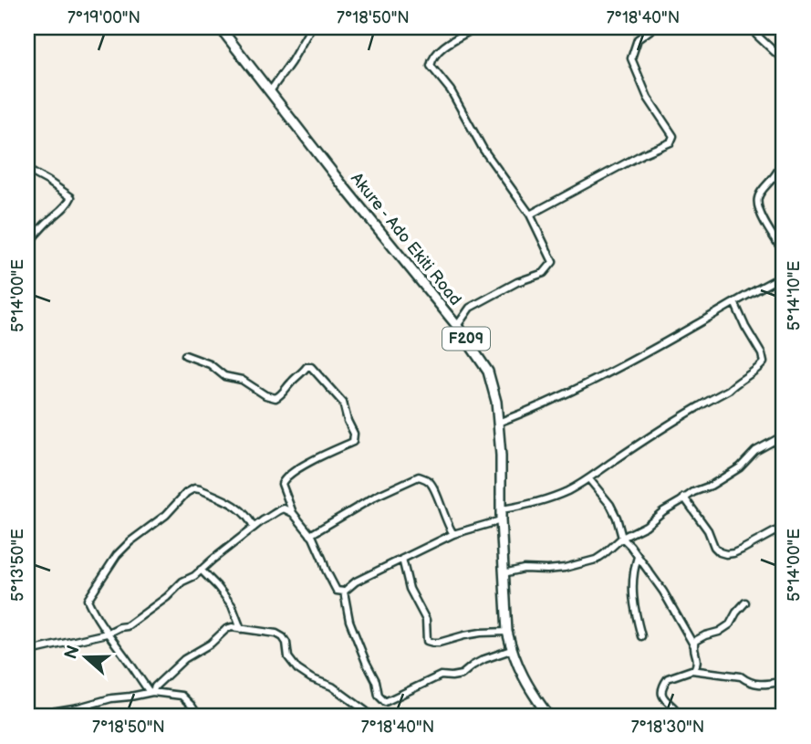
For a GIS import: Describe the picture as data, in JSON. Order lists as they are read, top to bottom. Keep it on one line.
{"streets":{"main road":["Akure - Ado Ekiti Road","F209"]},"north":"left","coordinates":["7°19'00\"N","7°18'50\"N","7°18'40\"N","5°14'00\"E","5°14'10\"E","5°13'50\"E","7°18'30\"N"]}
